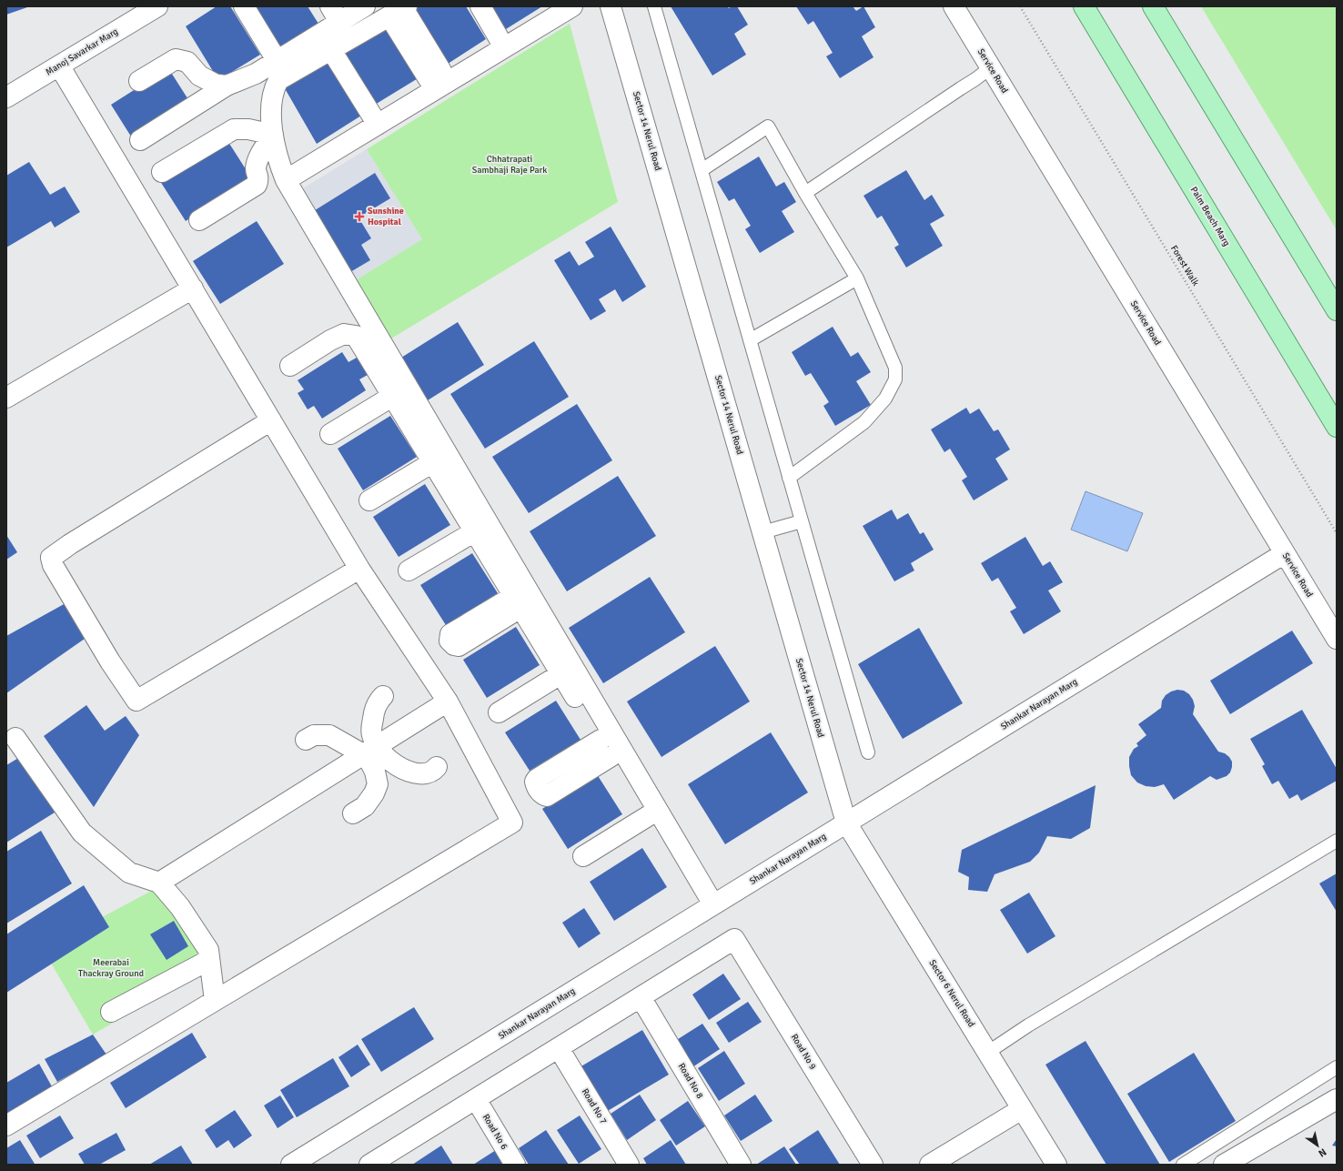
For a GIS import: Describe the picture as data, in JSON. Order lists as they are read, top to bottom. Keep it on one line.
{"streets":{"main road":["Palm Beach Marg"],"street":["Manoj Savarkar Marg","Service Road","Sector 14 Nerul Road","Shankar Narayan Marg","Sector 6 Nerul Road","Road No 9","Road No 8","Road No 7","Road No 6"],"path":["Forest Walk"]},"crossings":[["Service Road","Shankar Narayan Marg"],["Sector 14 Nerul Road","Shankar Narayan Marg"],["Sector 14 Nerul Road","Sector 6 Nerul Road"],["Shankar Narayan Marg","Sector 6 Nerul Road"],["Road No 9","Road No 8"]],"parks":["Chhatrapati Sambhaji Raje Park","Meerabai Thackray Ground"],"places":{"health":["Sunshine Hospital"]},"north":"bottom right"}
